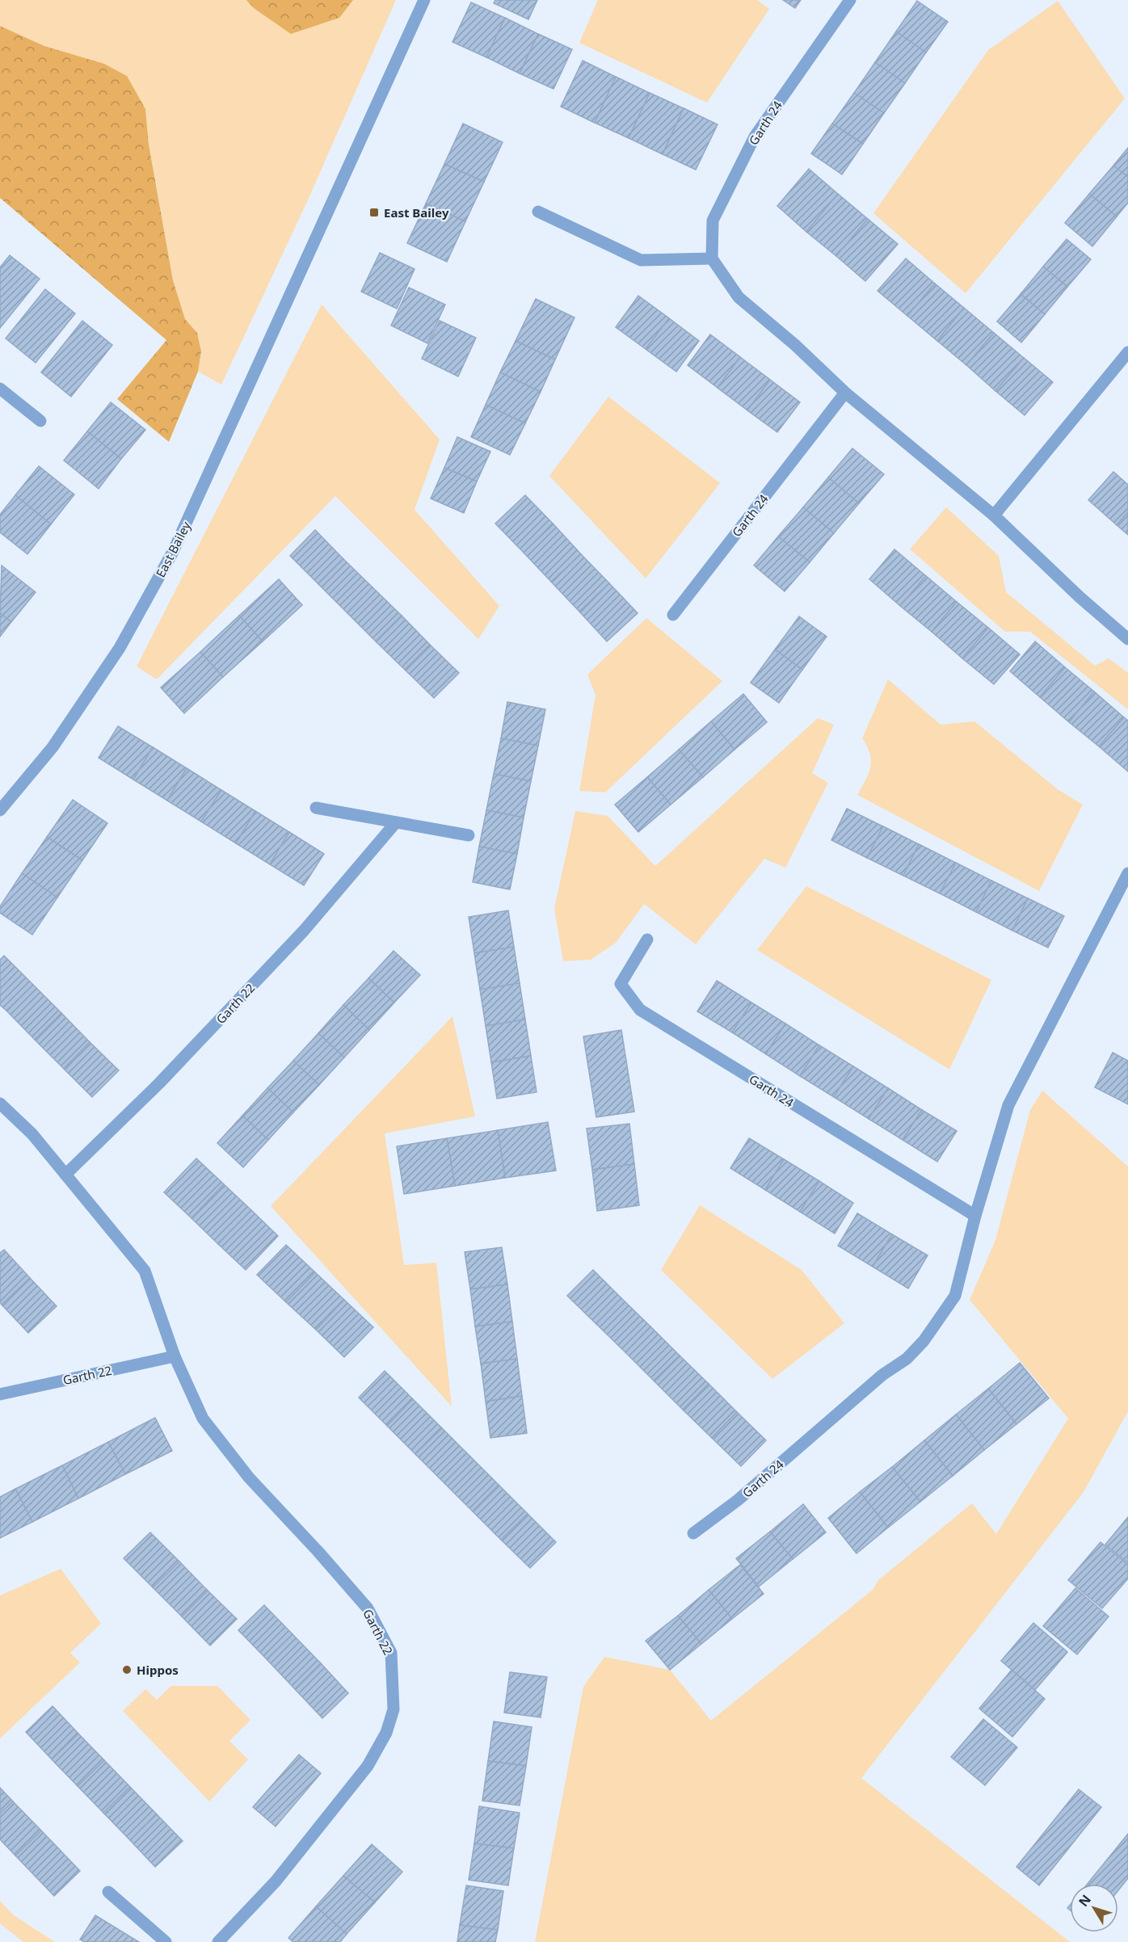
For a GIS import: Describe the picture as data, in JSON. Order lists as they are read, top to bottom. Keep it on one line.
{"streets":{"street":["Garth 24","East Bailey","Garth 22"]},"places":{"transit":["East Bailey"],"other":["Hippos"]},"north":"top left"}
